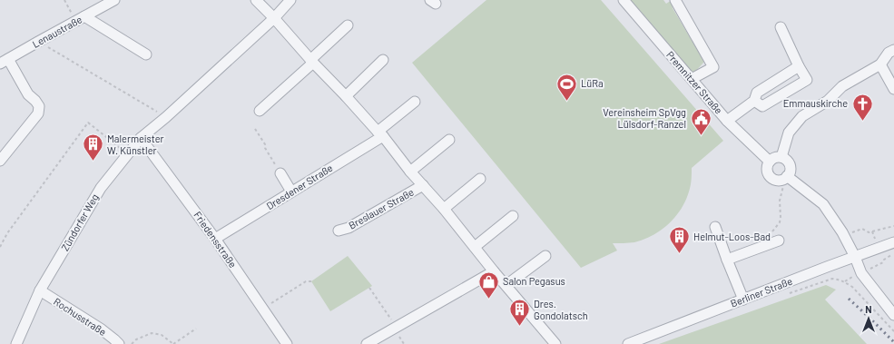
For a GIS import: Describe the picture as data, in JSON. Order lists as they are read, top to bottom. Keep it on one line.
{"streets":{"street":["Lenaustraße","Premnitzer Straße","Dresdener Straße","Breslauer Straße","Zündorfer Weg","Friedensstraße","Berliner Straße","Rochusstraße"]},"crossings":[["Dresdener Straße","Breslauer Straße"],["Dresdener Straße","Friedensstraße"],["Breslauer Straße","Zündorfer Weg"],["Zündorfer Weg","Friedensstraße"],["Zündorfer Weg","Rochusstraße"]],"places":{"sports":["LüRa"],"church":["Emmauskirche"],"public building":["Vereinsheim SpVgg Lülsdorf-Ranzel"],"building":["Malermeister W. Künstler","Helmut-Loos-Bad","Dres. Gondolatsch"],"shop":["Salon Pegasus"]},"north":"top"}
